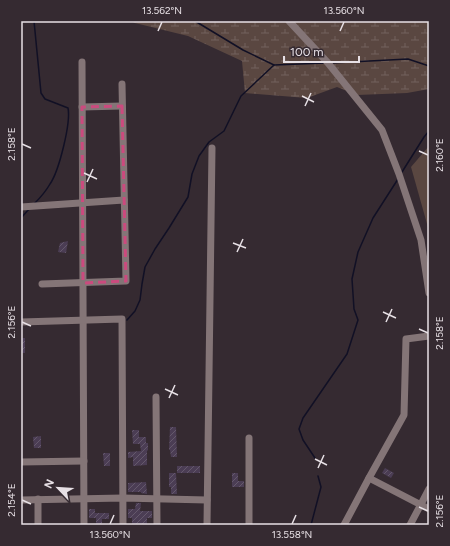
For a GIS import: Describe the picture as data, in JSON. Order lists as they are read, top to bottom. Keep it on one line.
{"scale_bar":"100 m","north":"top left","coordinates":["13.562°N","13.560°N","2.158°E","2.160°E","2.156°E","2.154°E","13.558°N"]}
